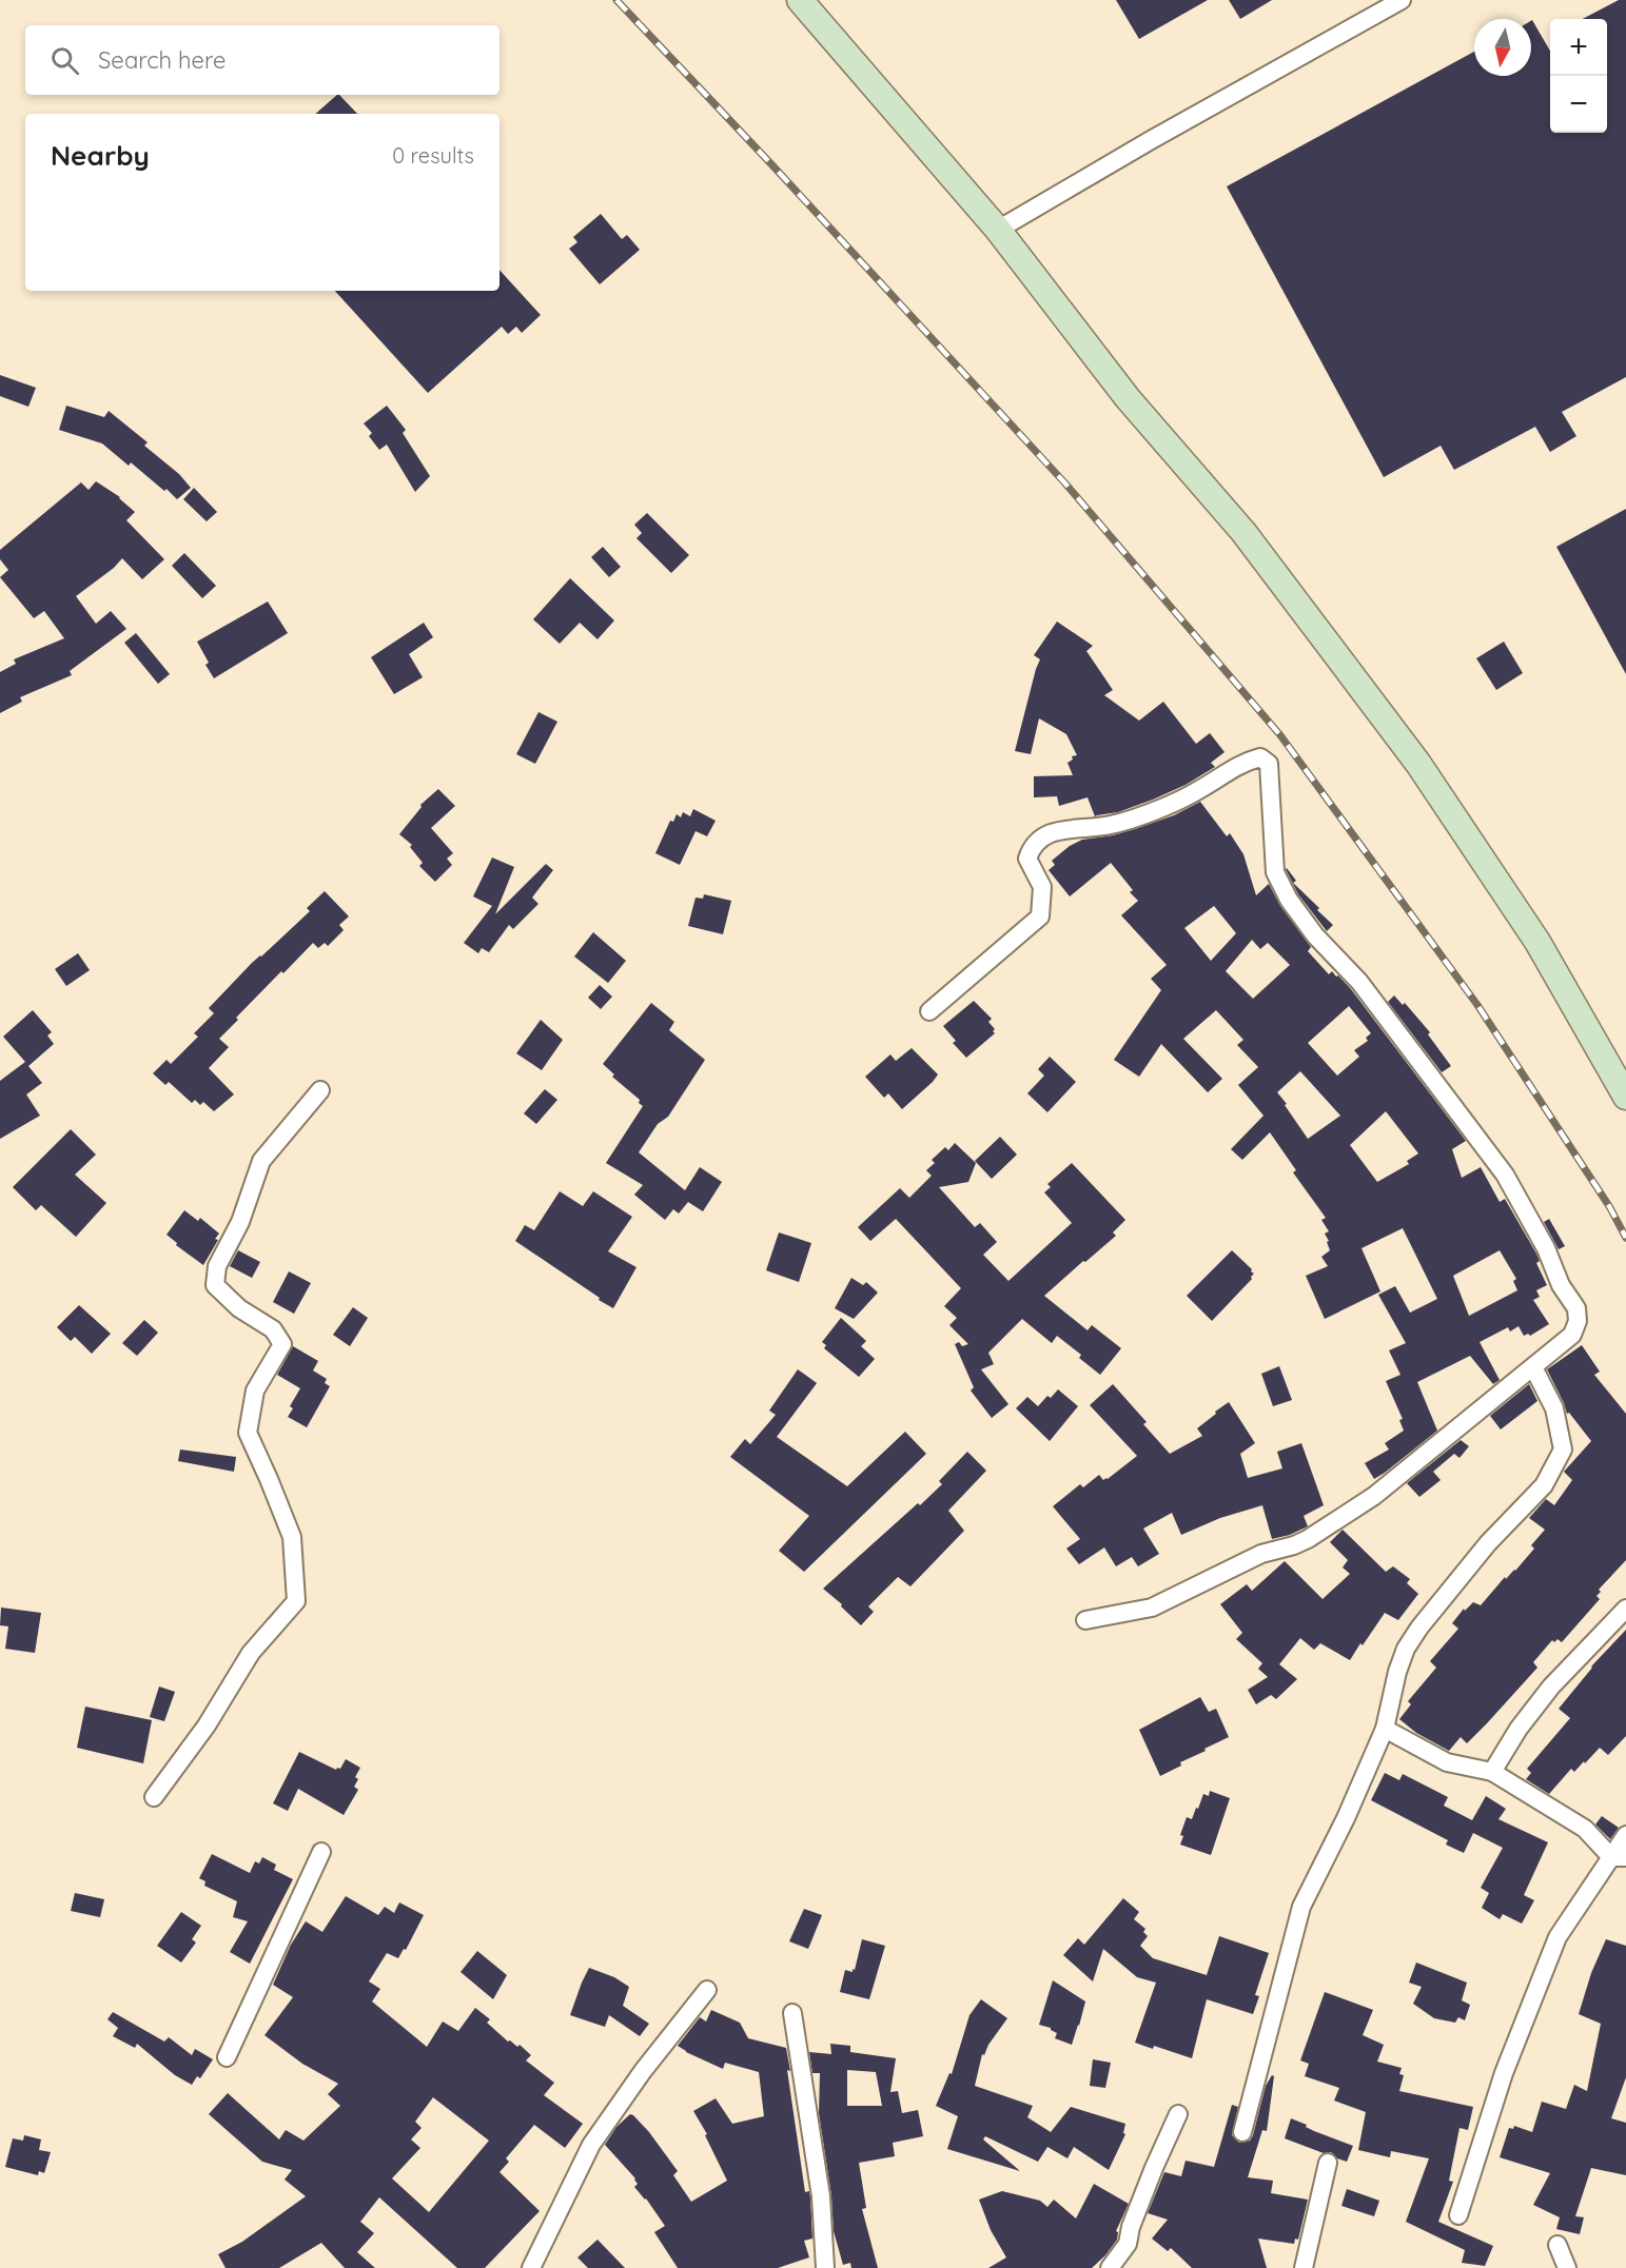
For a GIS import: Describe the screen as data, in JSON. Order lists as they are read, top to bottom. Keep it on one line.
{"north":"bottom","page":{"map_buttons":["+","−"],"search":"Search here","heading":["Nearby","0 results"]}}
